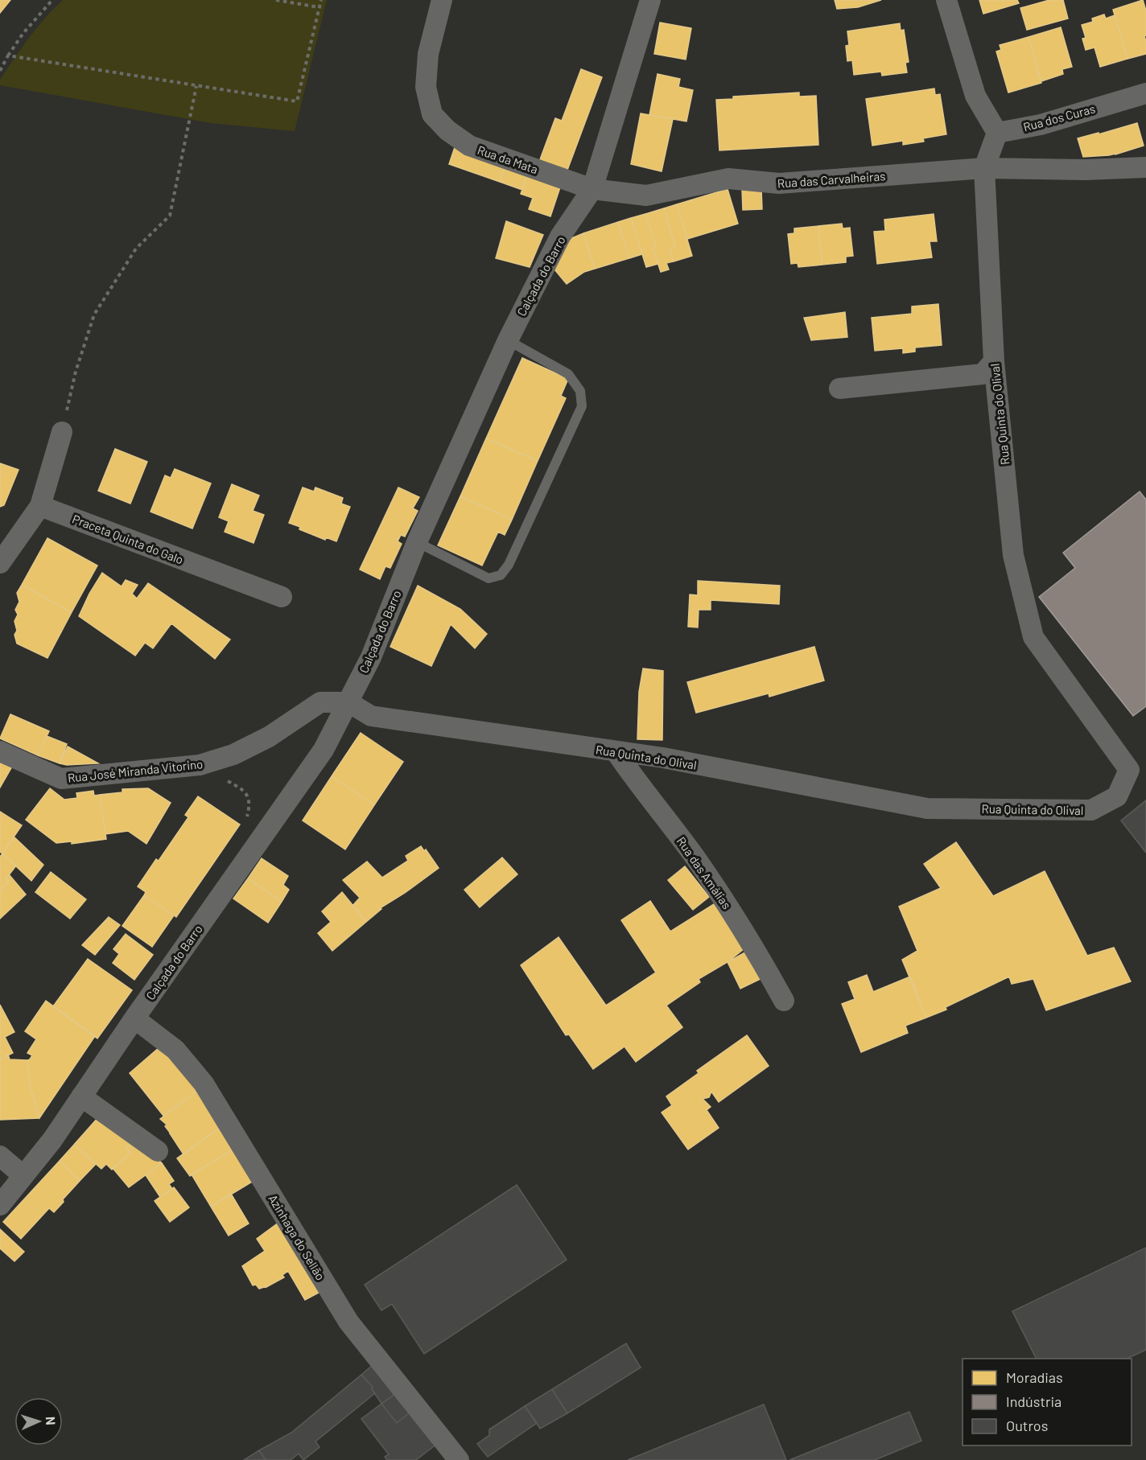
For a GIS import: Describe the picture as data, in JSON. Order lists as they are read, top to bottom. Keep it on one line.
{"streets":{"street":["Rua dos Curas","Rua da Mata","Rua das Carvalheiras","Calçada do Barro","Rua Quinta do Olival","Praceta Quinta do Galo","Rua José Miranda Vitorino","Rua das Amálias","Azinhaga do Sellão"]},"crossings":[["Rua da Mata","Rua das Carvalheiras"],["Rua da Mata","Calçada do Barro"],["Rua das Carvalheiras","Calçada do Barro"],["Rua das Carvalheiras","Rua Quinta do Olival"],["Calçada do Barro","Rua Quinta do Olival"],["Calçada do Barro","Rua José Miranda Vitorino"],["Calçada do Barro","Azinhaga do Sellão"],["Rua Quinta do Olival","Rua José Miranda Vitorino"],["Rua Quinta do Olival","Rua das Amálias"]],"legend":["Moradias","Indústria","Outros"],"north":"right"}
